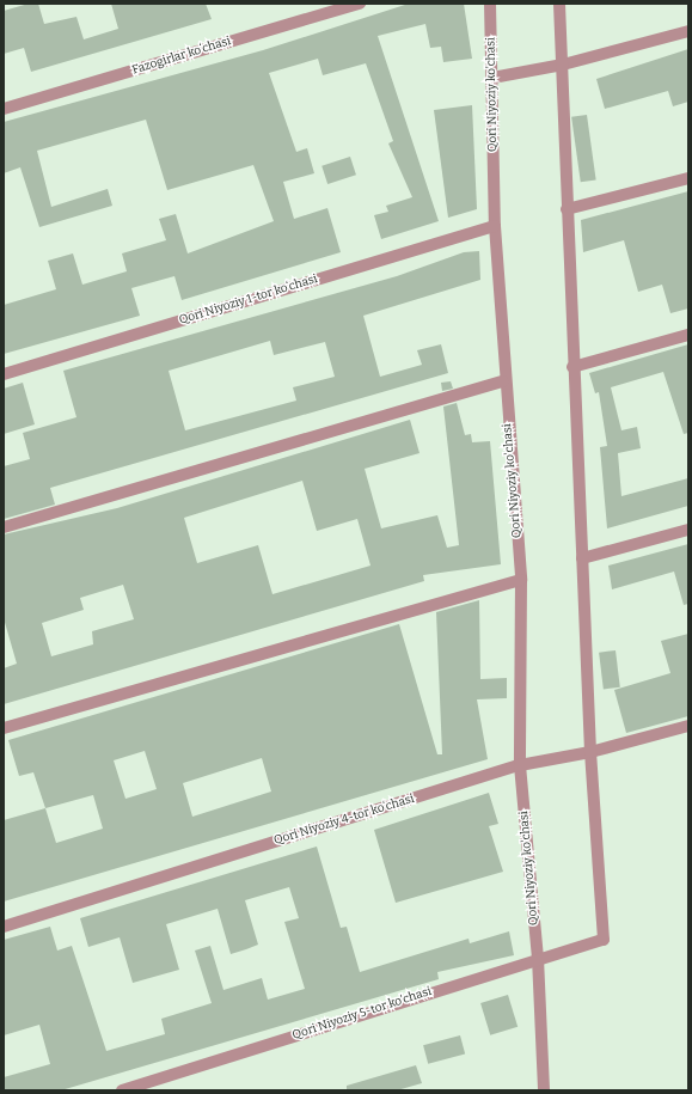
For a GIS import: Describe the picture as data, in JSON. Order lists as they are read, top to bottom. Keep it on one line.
{"streets":{"street":["Fazogirlar koʻchasi","Qori Niyoziy ko'chasi","Qori Niyoziy 1-tor koʻchasi","Qori Niyoziy 4-tor koʻchasi","Qori Niyoziy 5-tor ko'chasi"]},"crossings":[["Qori Niyoziy ko'chasi","Qori Niyoziy 1-tor koʻchasi"],["Qori Niyoziy ko'chasi","Qori Niyoziy 4-tor koʻchasi"],["Qori Niyoziy ko'chasi","Qori Niyoziy 5-tor ko'chasi"],["Qori Niyoziy 4-tor koʻchasi","Qori Niyoziy 5-tor ko'chasi"]]}
